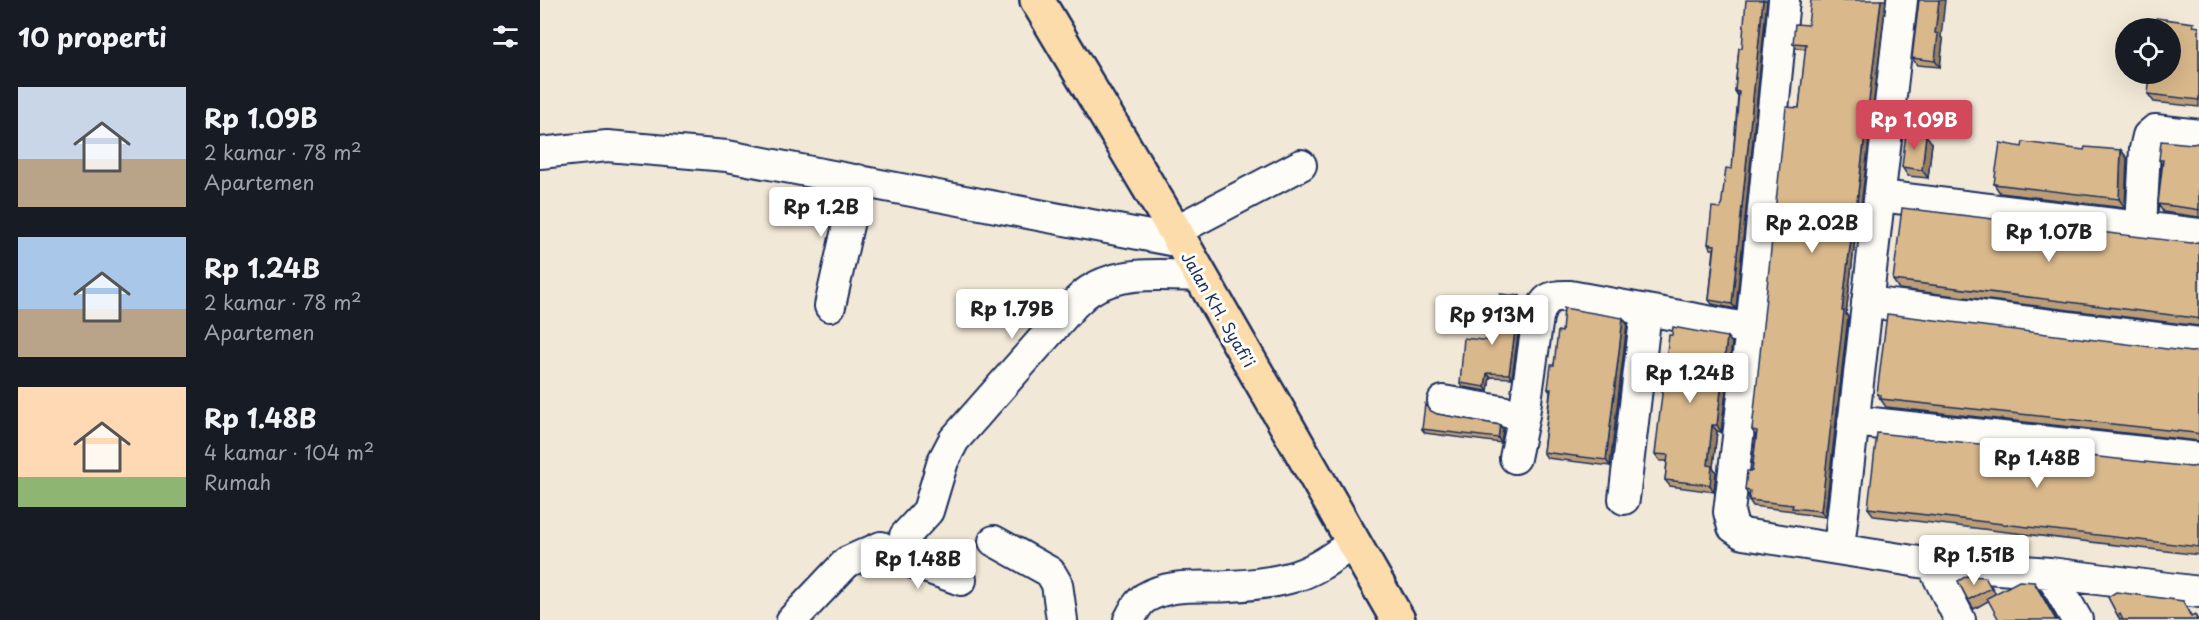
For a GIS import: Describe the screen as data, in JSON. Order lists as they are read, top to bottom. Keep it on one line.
{"streets":{"main road":["Jalan KH. Syafi'i"]},"page":{"heading":"10 properti","list":[{"name":"Rp 1.09B","note":"2 kamar · 78 m² · Apartemen"},{"name":"Rp 1.24B","note":"2 kamar · 78 m² · Apartemen"},{"name":"Rp 1.48B","note":"4 kamar · 104 m² · Rumah"}],"price":["Rp 1.09B","Rp 1.2B","Rp 2.02B","Rp 1.07B","Rp 1.79B","Rp 913M","Rp 1.24B","Rp 1.48B","Rp 1.51B","Rp 1.48B"]}}
